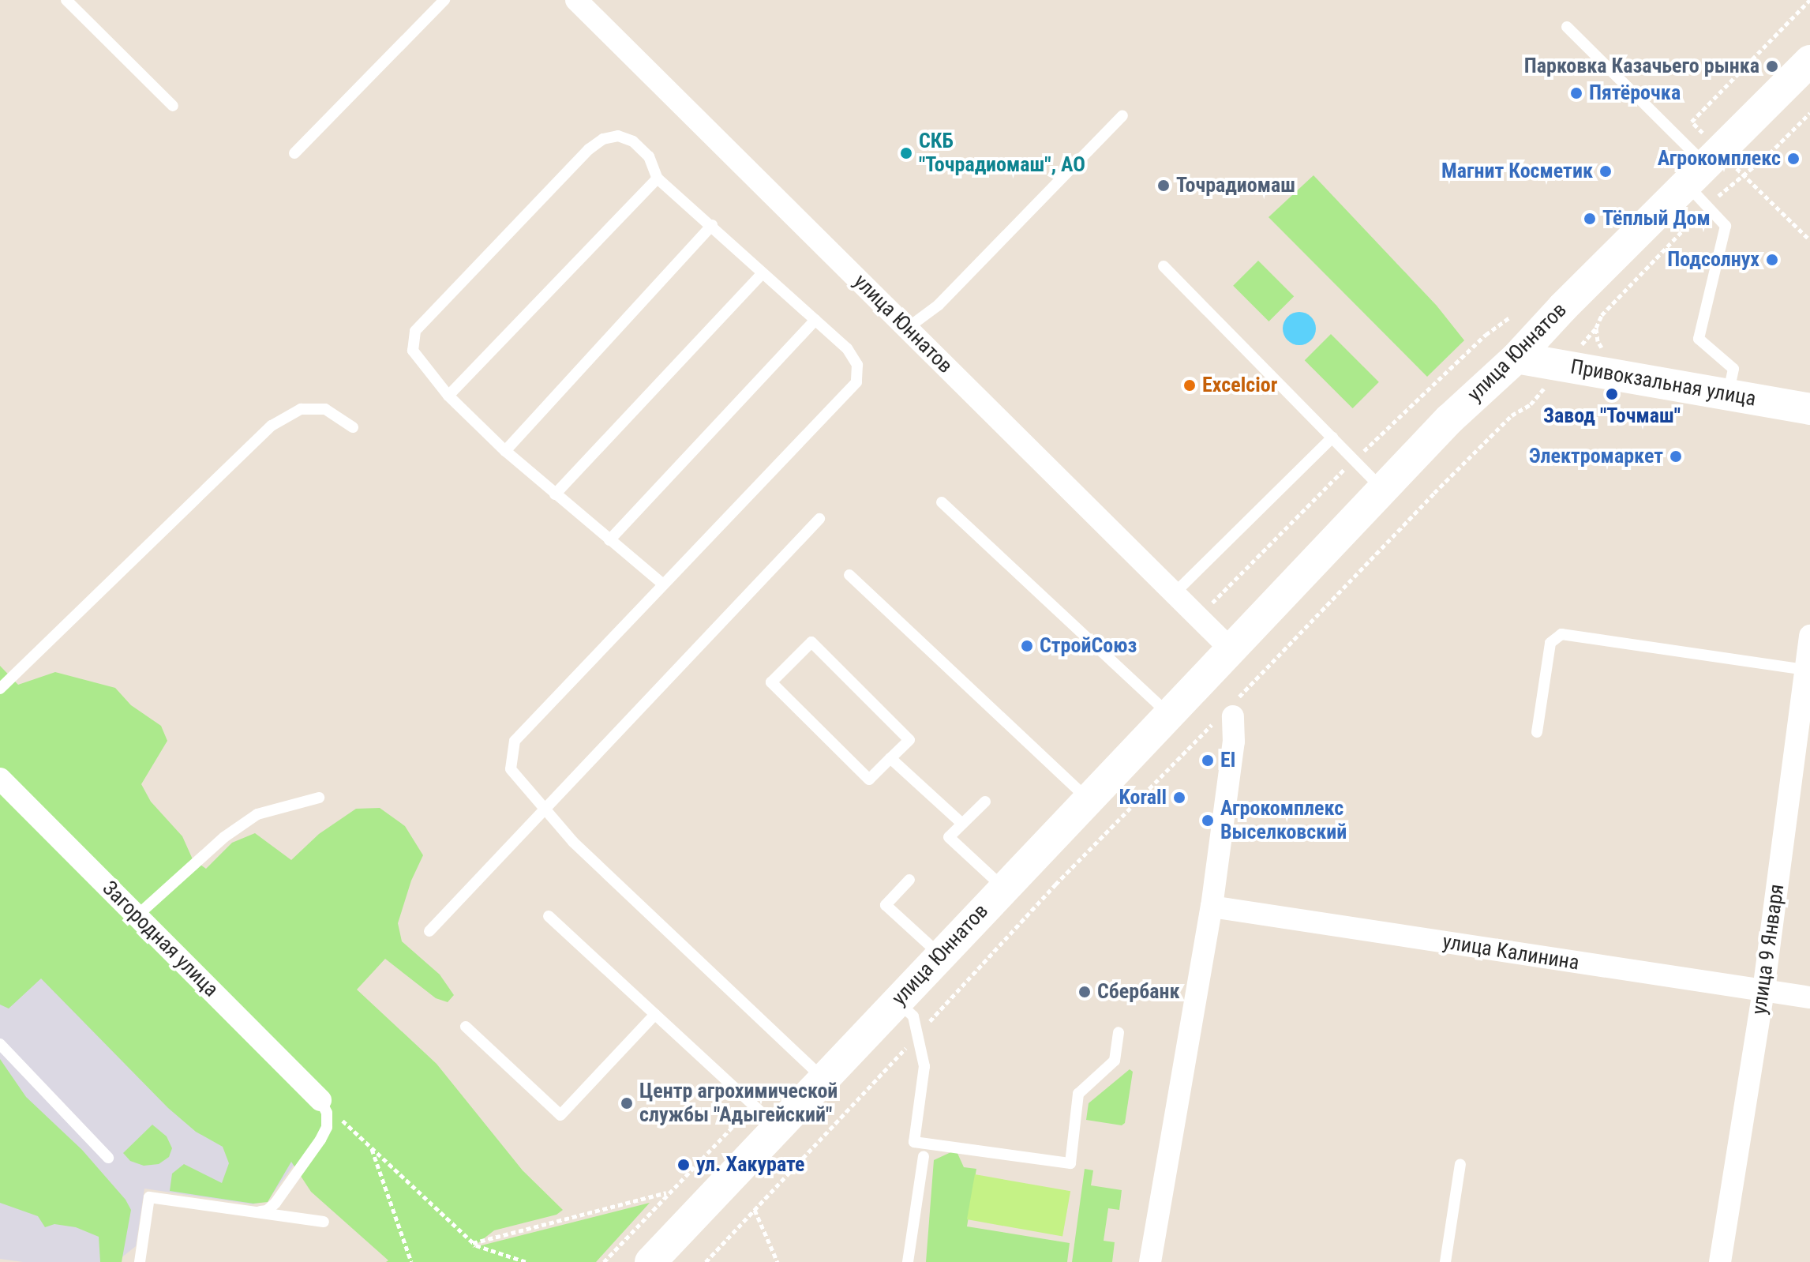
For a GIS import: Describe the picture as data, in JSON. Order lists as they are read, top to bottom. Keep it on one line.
{"streets":{"main road":["улица Юннатов","Привокзальная улица"],"street":["Загородная улица","улица 9 Января","улица Калинина"]},"crossings":[["улица Юннатов","Привокзальная улица"],["улица 9 Января","улица Калинина"]],"places":["Парковка Казачьего рынка","Пятёрочка","СКБ \"Точрадиомаш\", АО","Агрокомплекс","Магнит Косметик","Точрадиомаш","Тёплый Дом","Подсолнух","Excelcior","Завод \"Точмаш\"","Электромаркет","СтройСоюз","El","Korall","Агрокомплекс Выселковский","Сбербанк","Центр агрохимической службы \"Адыгейский\"","ул. Хакурате"]}
